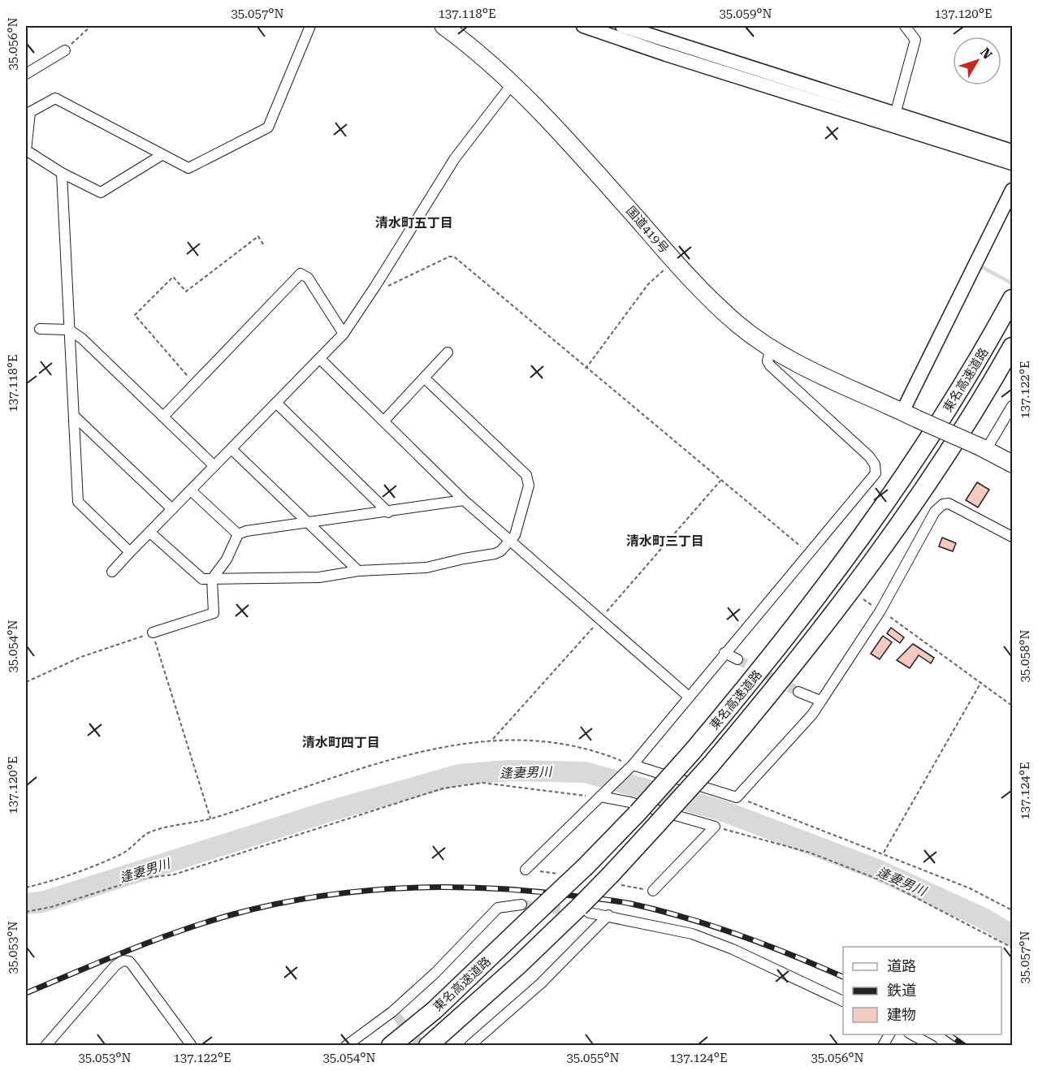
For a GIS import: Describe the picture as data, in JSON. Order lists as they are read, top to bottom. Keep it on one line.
{"streets":{"highway":["国道419号","東名高速道路"]},"districts":["清水町五丁目","清水町三丁目","清水町四丁目"],"water":["逢妻男川"],"legend":["道路","鉄道","建物"],"north":"top right","coordinates":["35.057°N","137.118°E","35.059°N","137.120°E","35.056°N","137.122°E","35.054°N","35.058°N","137.124°E","35.053°N","35.055°N"]}
